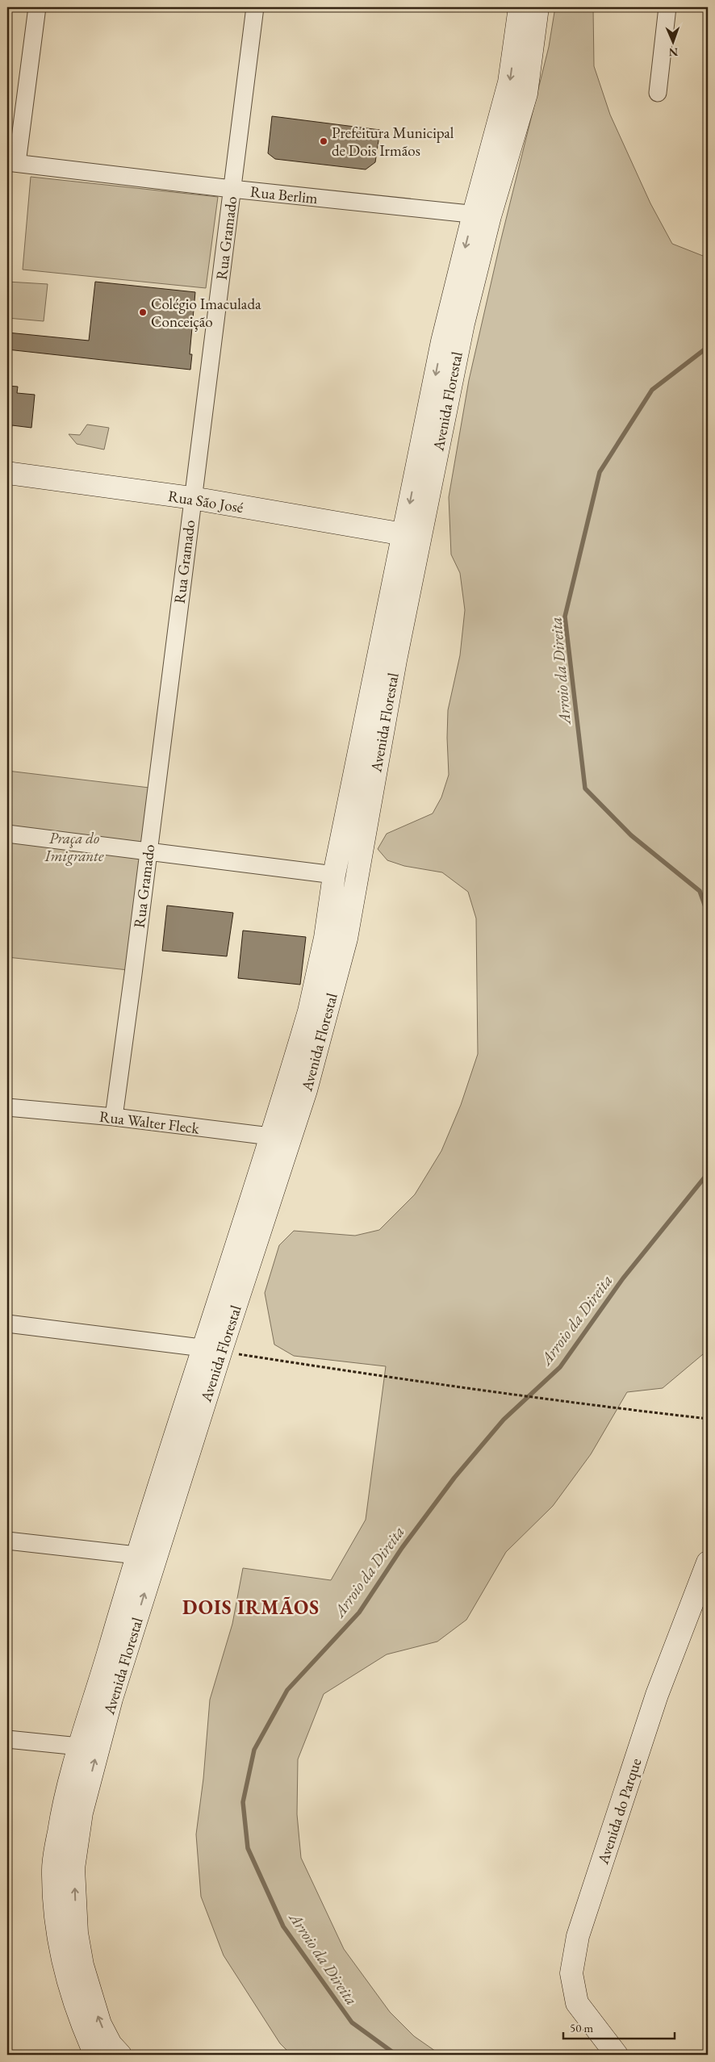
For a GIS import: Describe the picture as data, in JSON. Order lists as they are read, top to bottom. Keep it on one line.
{"streets":{"main road":["Avenida Florestal","Rua São José","Avenida do Parque"],"street":["Rua Berlim","Rua Gramado","Rua Walter Fleck"]},"crossings":[["Rua Berlim","Rua Gramado"],["Rua Berlim","Avenida Florestal"],["Rua Gramado","Rua São José"],["Rua Gramado","Rua Walter Fleck"],["Avenida Florestal","Rua São José"],["Avenida Florestal","Rua Walter Fleck"]],"districts":["DOIS IRMÃOS"],"water":["Arroio da Direita"],"parks":["Praça do Imigrante"],"places":["Prefeitura Municipal de Dois Irmãos","Colégio Imaculada Conceição"],"scale_bar":"50 m","north":"bottom"}
